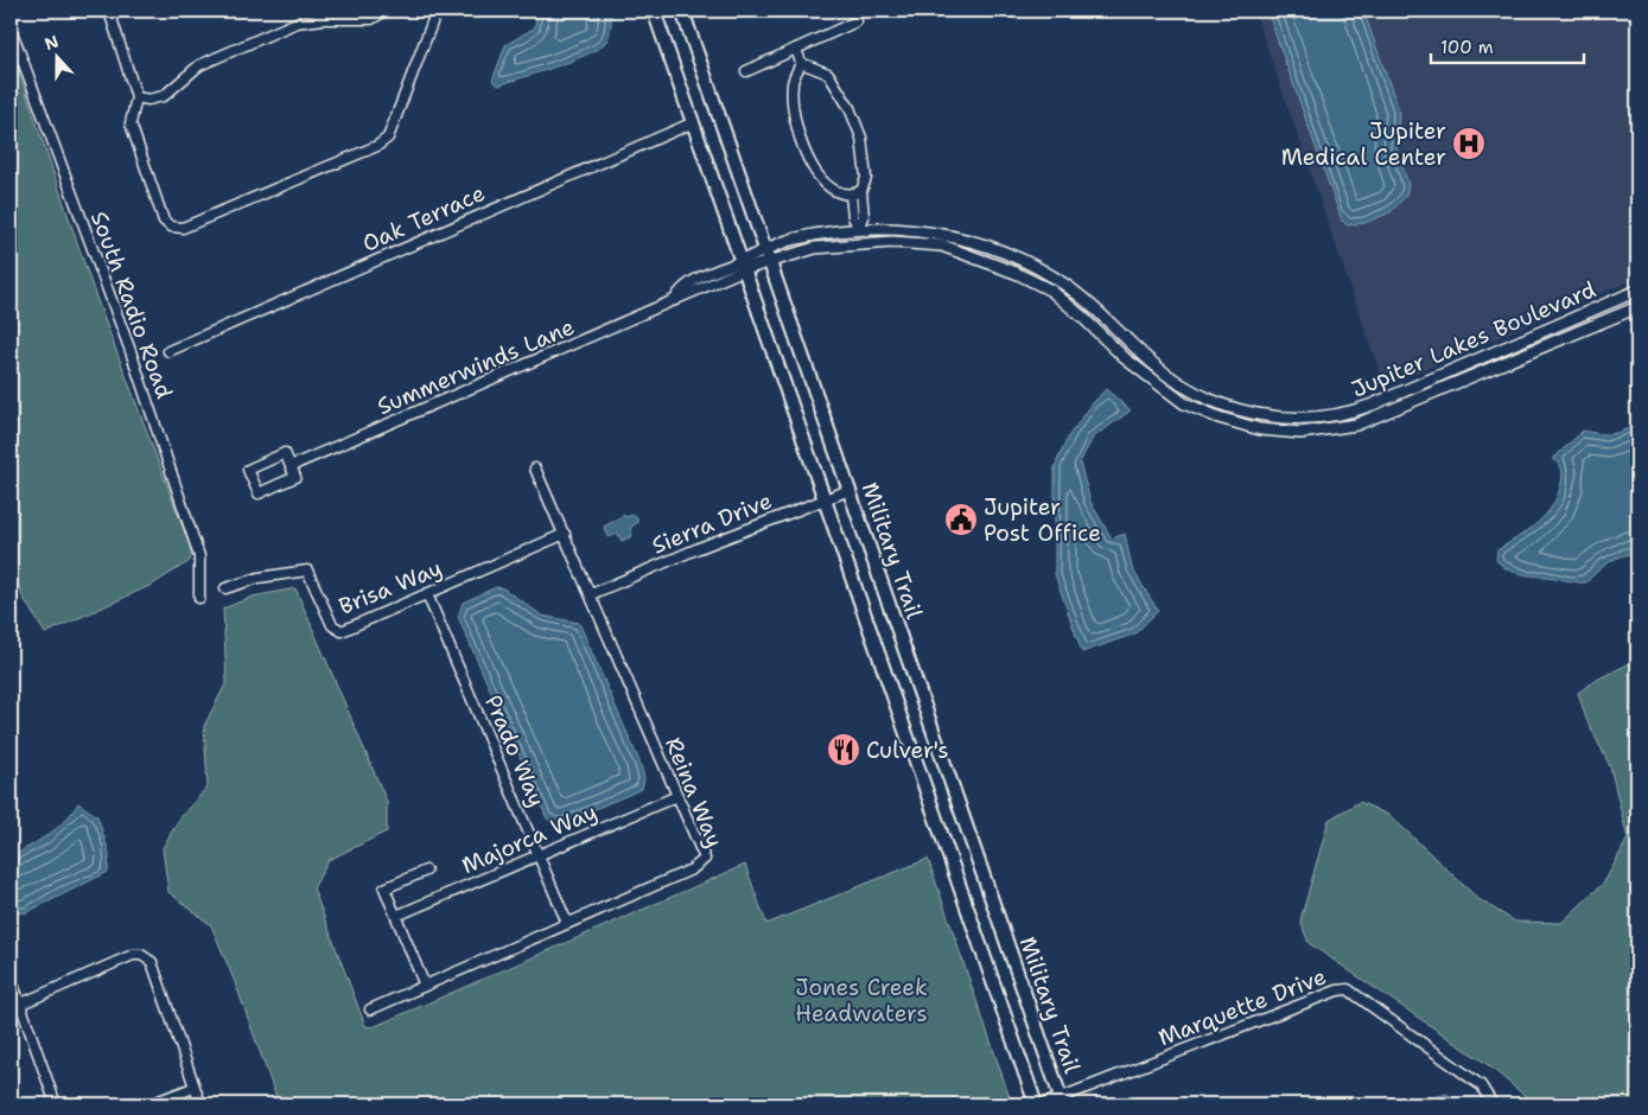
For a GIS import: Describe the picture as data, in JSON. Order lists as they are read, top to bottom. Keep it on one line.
{"streets":{"main road":["Military Trail"],"street":["Oak Terrace","South Radio Road","Jupiter Lakes Boulevard","Summerwinds Lane","Sierra Drive","Brisa Way","Prado Way","Reina Way","Majorca Way","Marquette Drive"]},"crossings":[["Oak Terrace","Military Trail"],["Jupiter Lakes Boulevard","Summerwinds Lane"],["Jupiter Lakes Boulevard","Military Trail"],["Summerwinds Lane","Military Trail"],["Sierra Drive","Military Trail"],["Sierra Drive","Reina Way"],["Military Trail","Marquette Drive"],["Brisa Way","Prado Way"],["Brisa Way","Reina Way"],["Prado Way","Reina Way"],["Prado Way","Majorca Way"],["Reina Way","Majorca Way"]],"parks":["Jones Creek Headwaters"],"places":{"hospital":["Jupiter Medical Center"],"public building":["Jupiter Post Office"],"restaurant":["Culver's"]},"scale_bar":"100 m","north":"top"}
